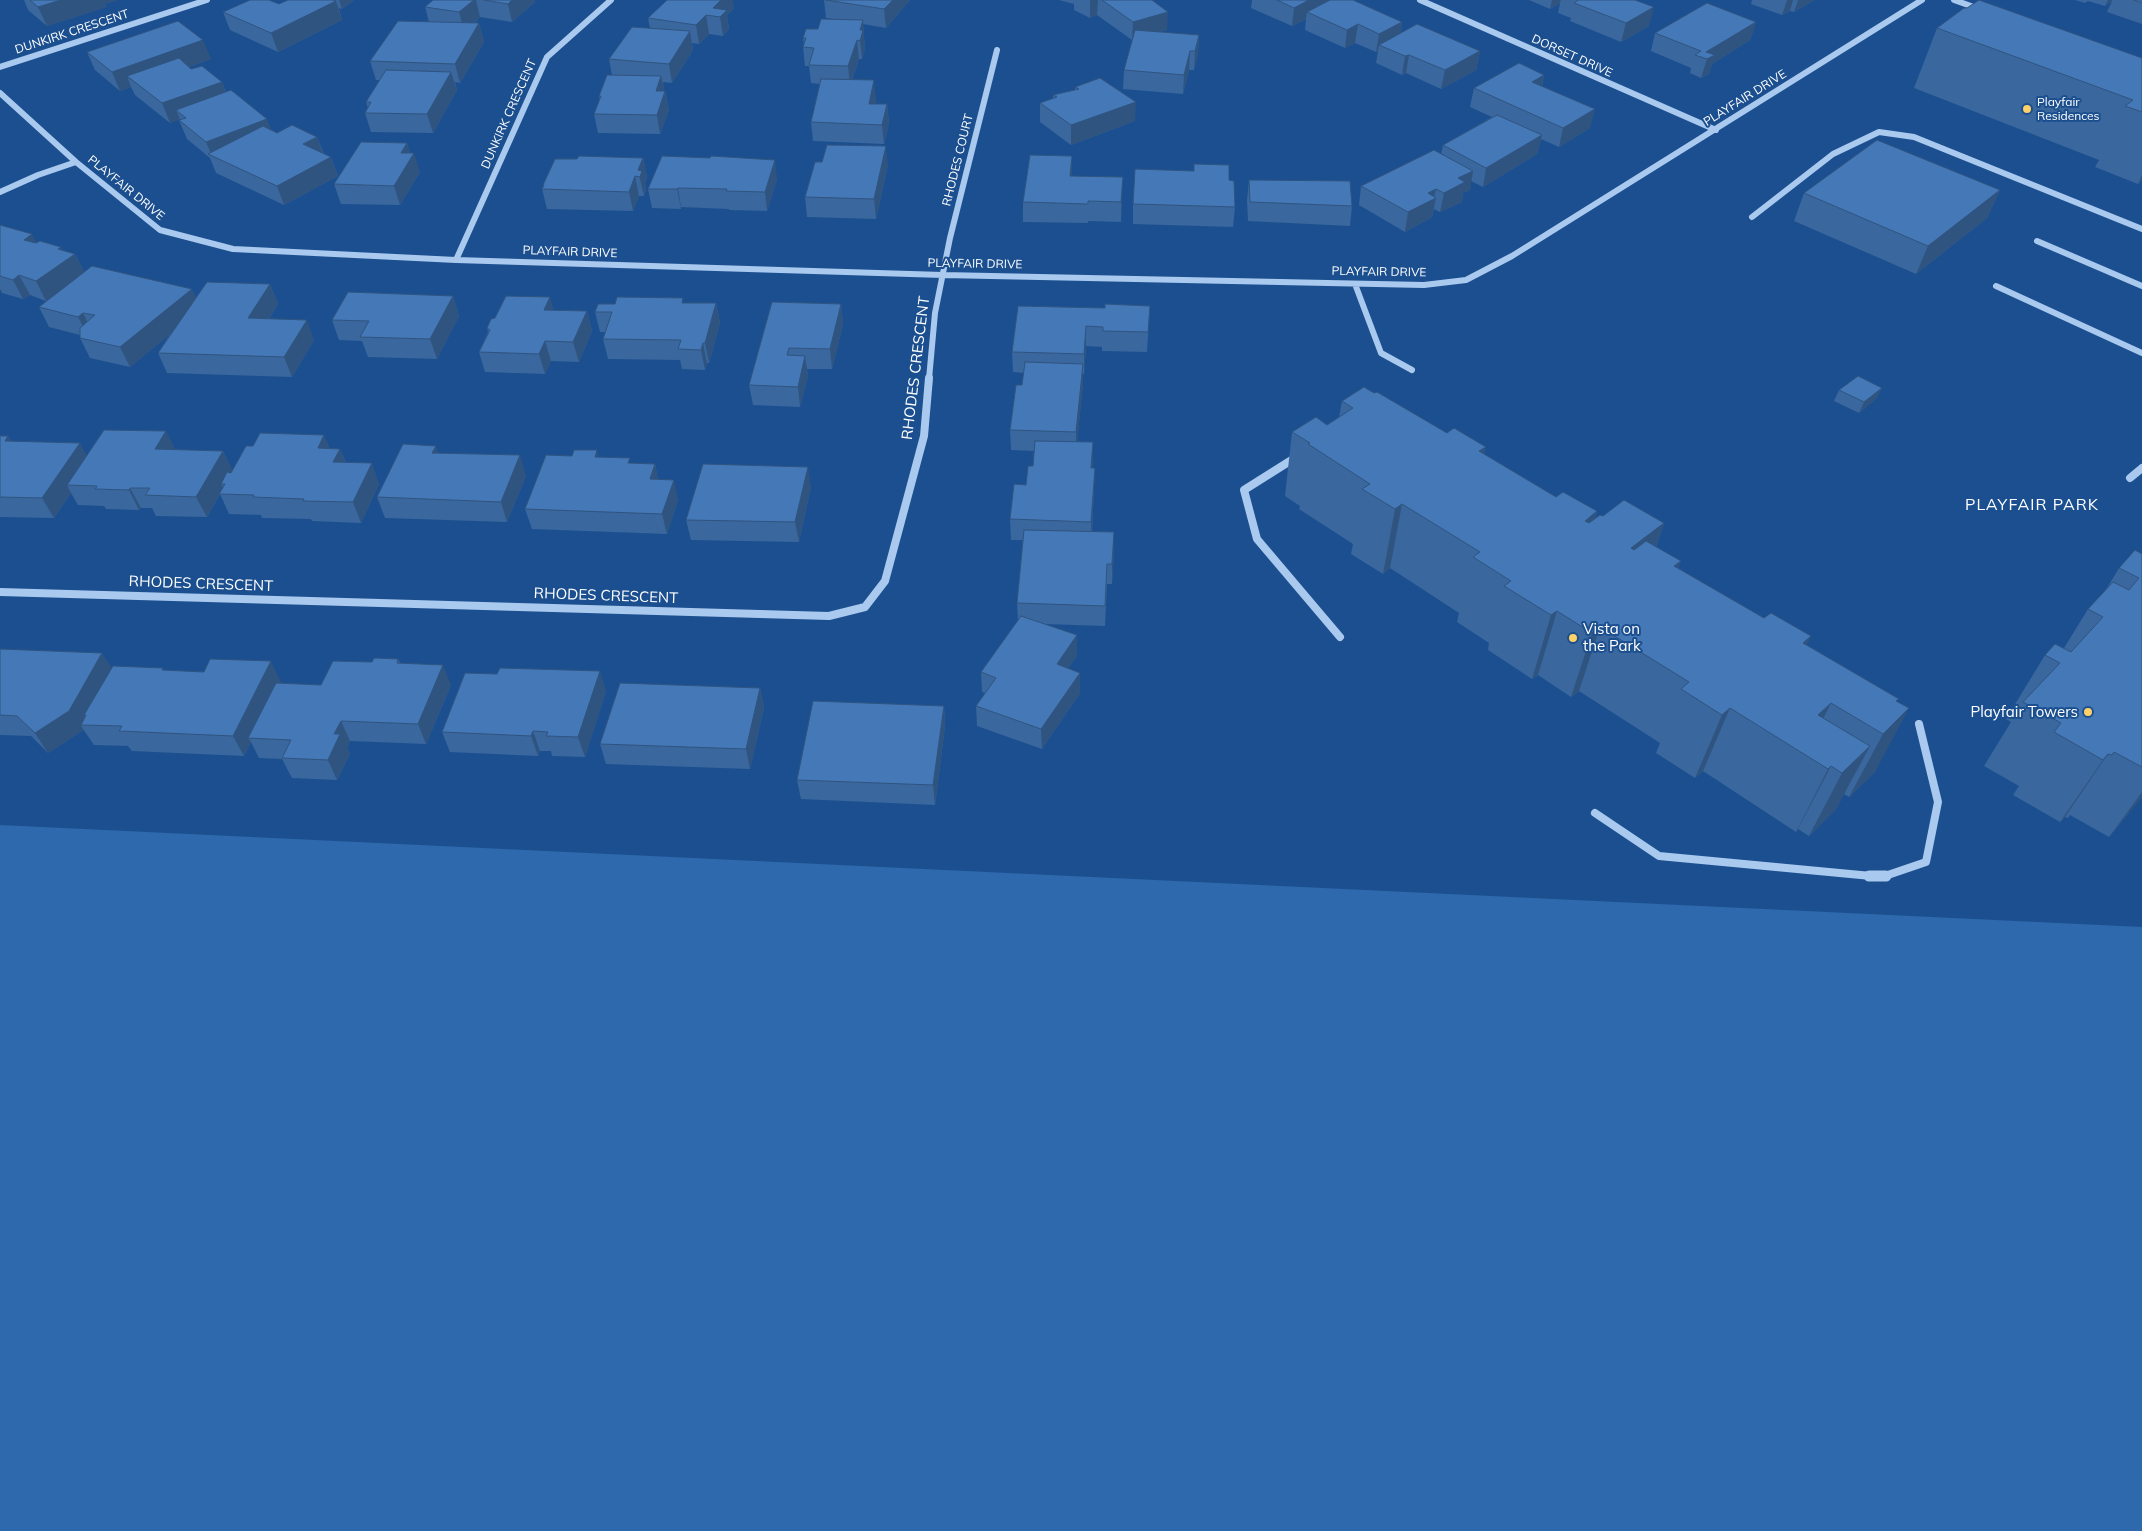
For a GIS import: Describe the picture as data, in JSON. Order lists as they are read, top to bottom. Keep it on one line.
{"streets":{"street":["DUNKIRK CRESCENT","DORSET DRIVE","PLAYFAIR DRIVE","RHODES COURT","RHODES CRESCENT"]},"crossings":[["DUNKIRK CRESCENT","PLAYFAIR DRIVE"],["DORSET DRIVE","PLAYFAIR DRIVE"],["PLAYFAIR DRIVE","RHODES COURT"],["PLAYFAIR DRIVE","RHODES CRESCENT"],["RHODES COURT","RHODES CRESCENT"]],"districts":["PLAYFAIR PARK"],"places":["Playfair Residences","Vista on the Park","Playfair Towers"]}
